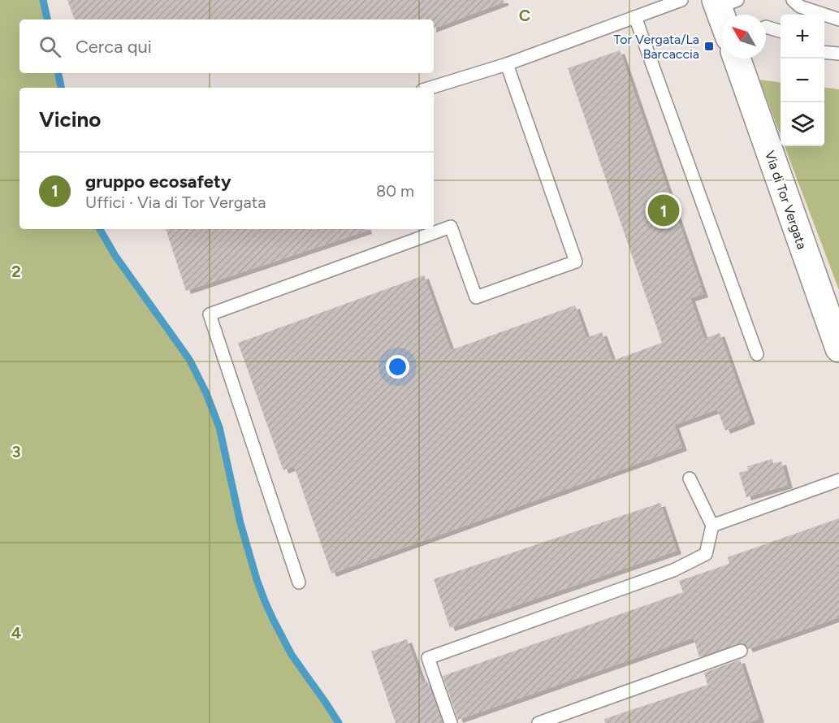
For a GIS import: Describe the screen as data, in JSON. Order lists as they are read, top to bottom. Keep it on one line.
{"streets":{"main road":["Via di Tor Vergata"]},"places":{"transit":["Tor Vergata/La Barcaccia"]},"north":"top left","page":{"map_buttons":["+","−"],"search":"Cerca qui","heading":"Vicino","list":[{"mark":"1","name":"gruppo ecosafety","note":"Uffici · Via di Tor Vergata","value":"80 m"}],"pins":"1"},"grid":{"columns":["C"],"rows":["2","3","4"]}}
